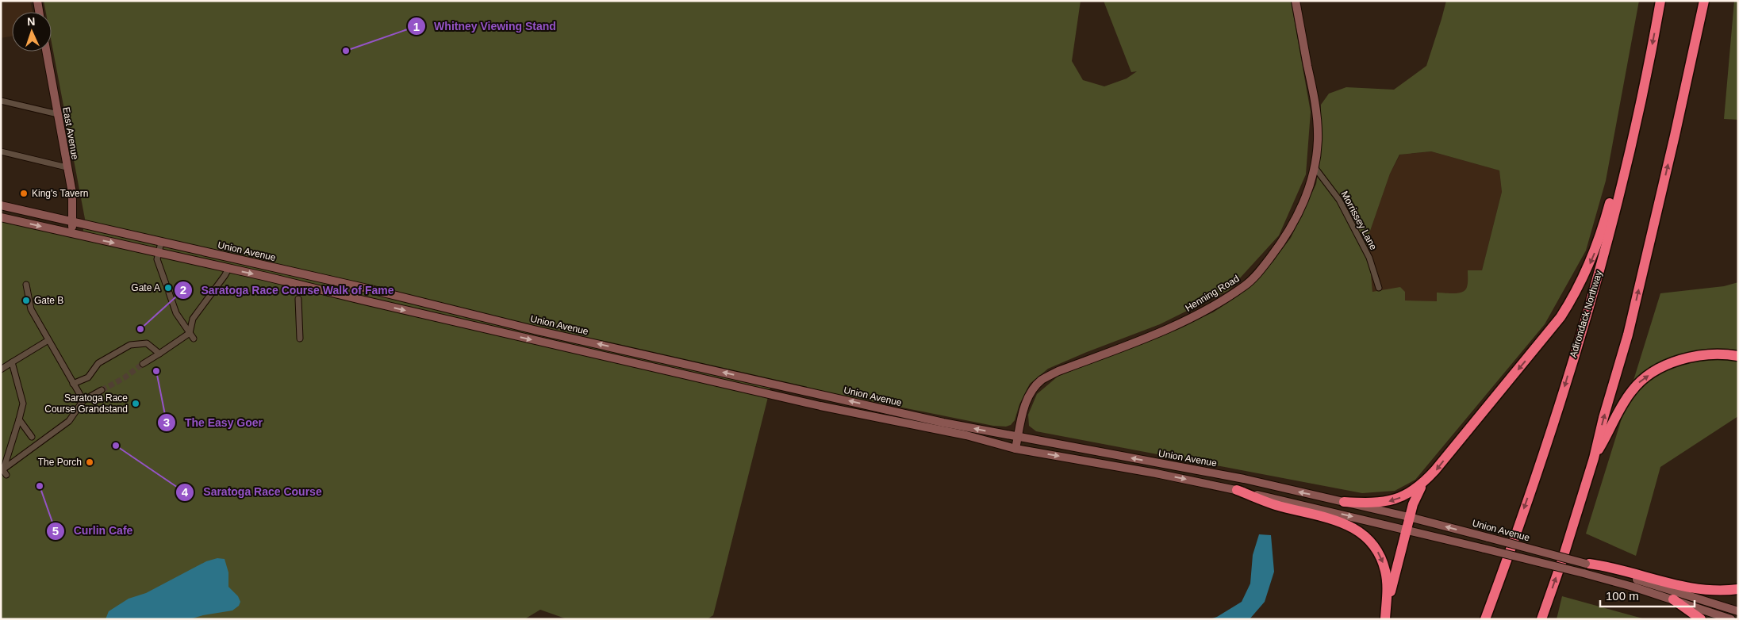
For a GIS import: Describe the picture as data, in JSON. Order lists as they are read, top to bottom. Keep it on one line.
{"streets":{"highway":["Adirondack Northway"],"main road":["East Avenue","Union Avenue","Henning Road"],"street":["Morrissey Lane"]},"crossings":[["East Avenue","Union Avenue"],["Morrissey Lane","Henning Road"],["Union Avenue","Henning Road"]],"places":["Whitney Viewing Stand","King's Tavern","Gate A","Gate B","Saratoga Race Course Walk of Fame","The Easy Goer","Saratoga Race Course Grandstand","Saratoga Race Course","The Porch","Curlin Cafe"],"scale_bar":"100 m","north":"top"}
